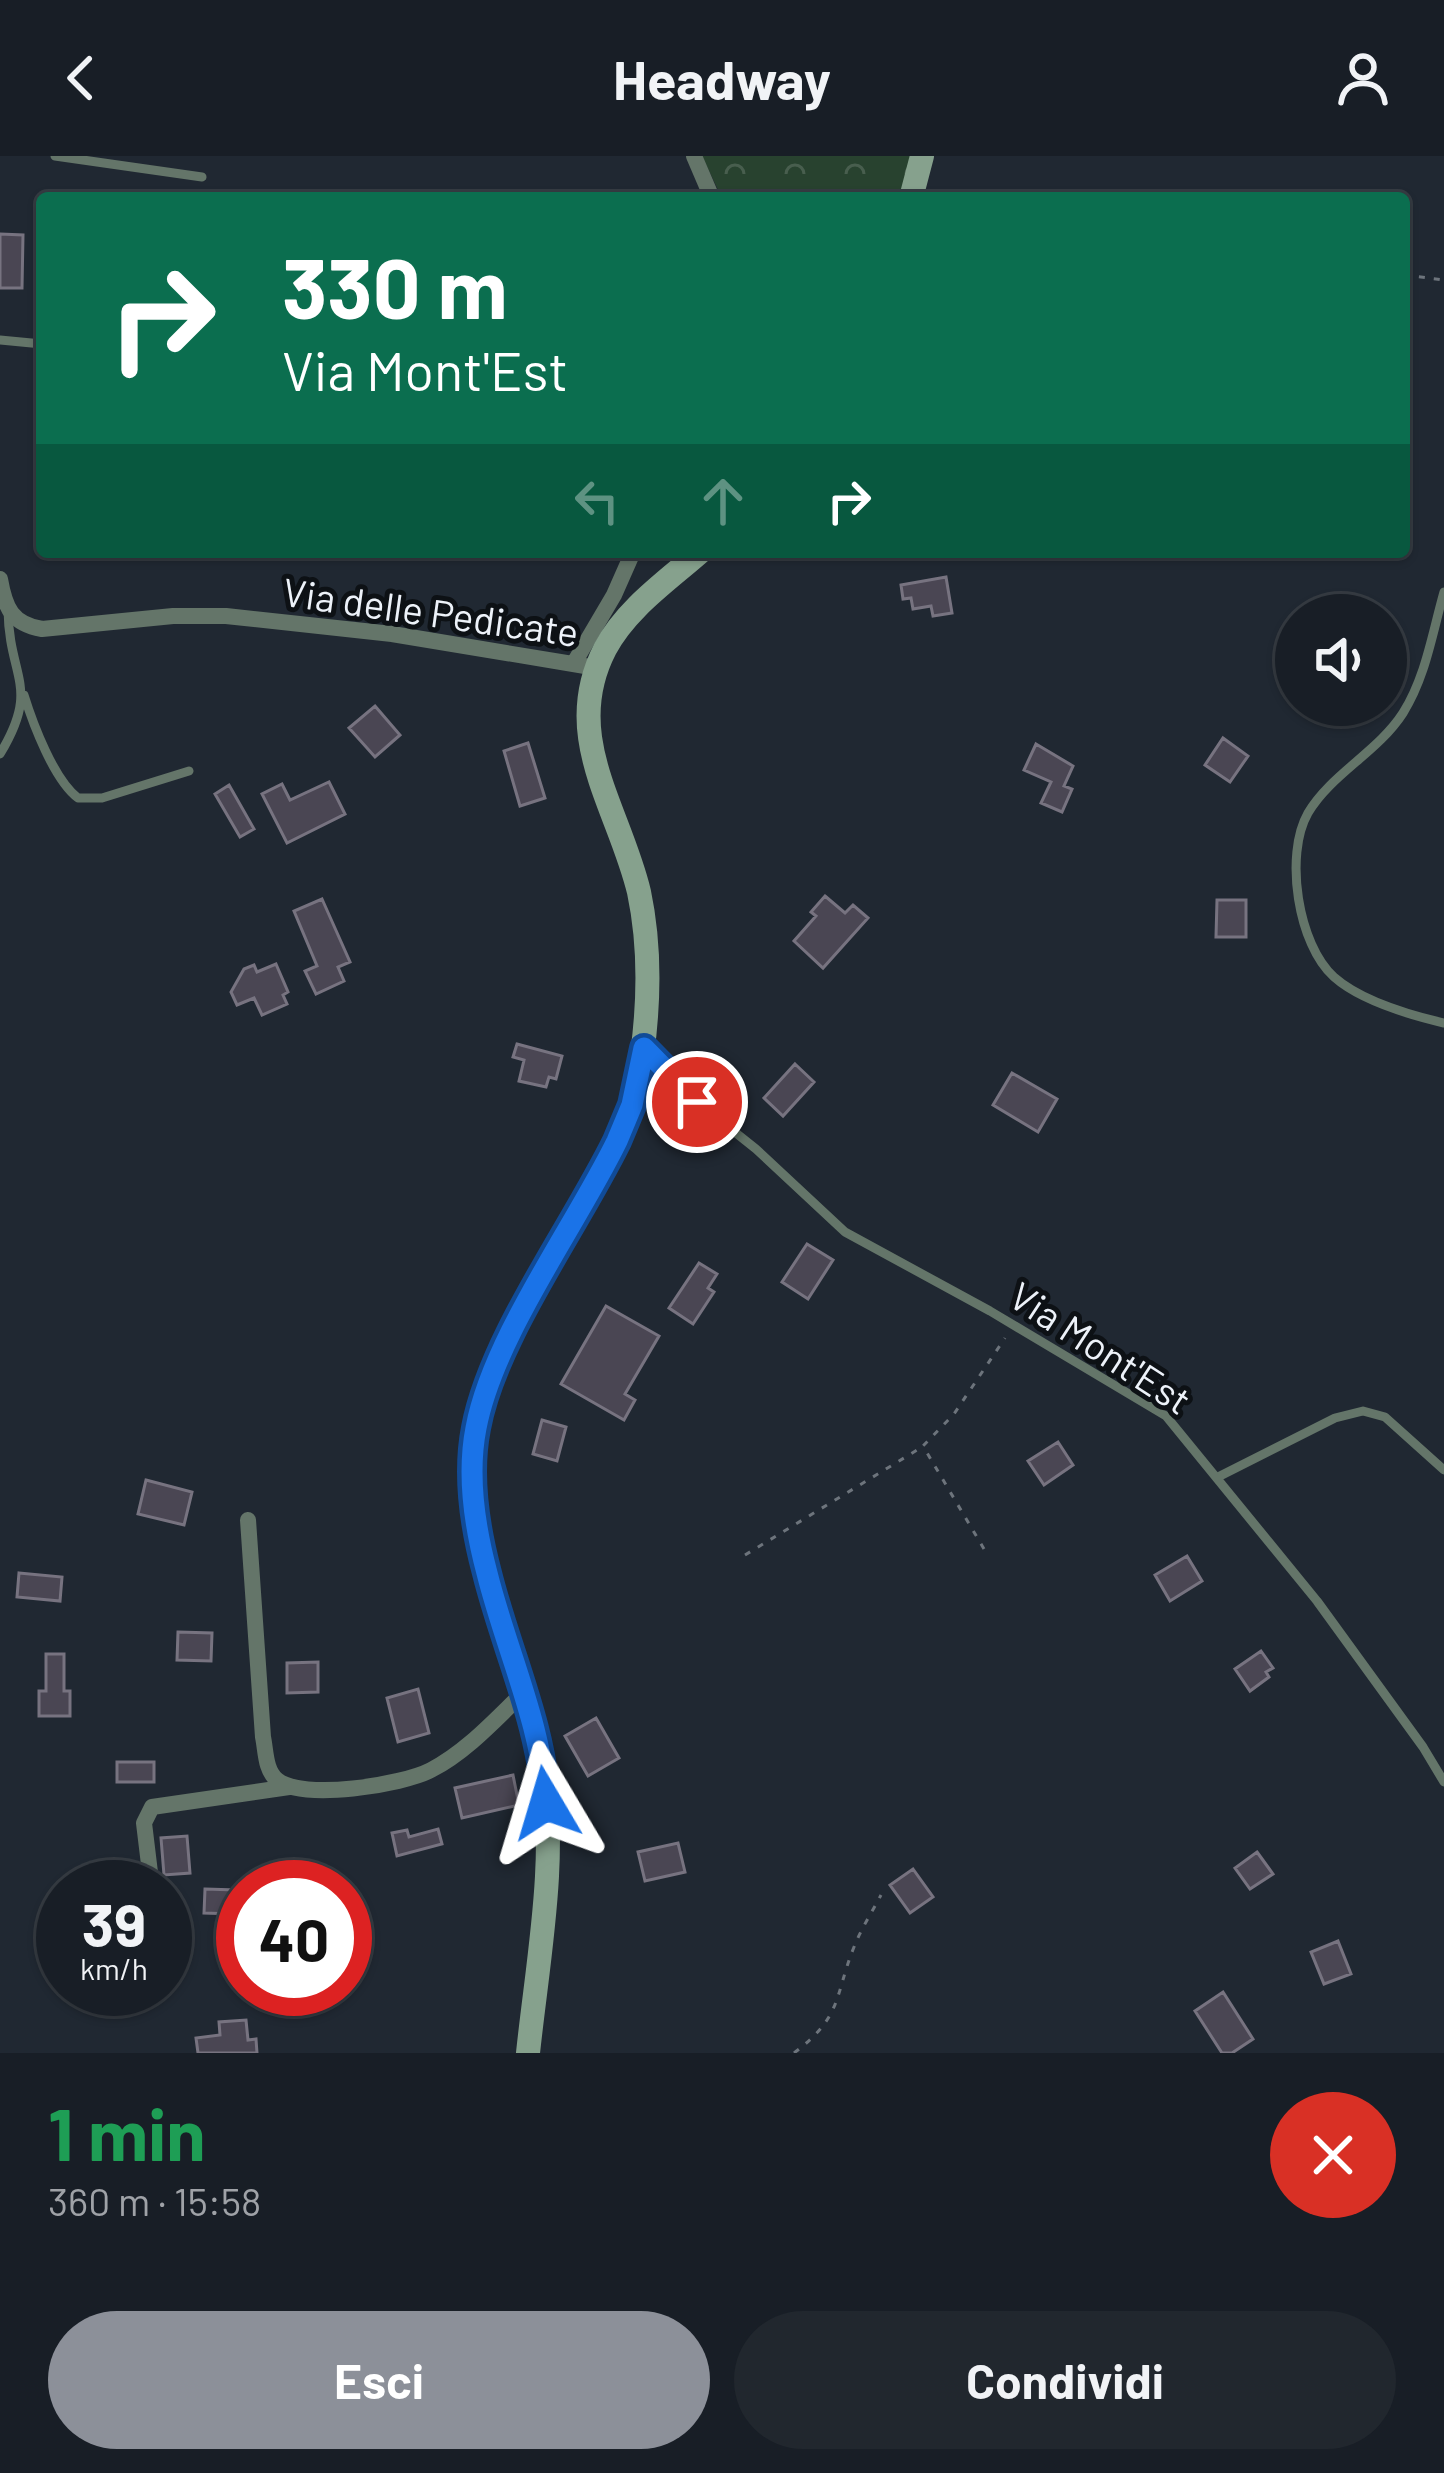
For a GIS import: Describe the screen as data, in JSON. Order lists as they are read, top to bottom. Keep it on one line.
{"streets":{"street":["Via delle Pedicate"],"lane":["Via Mont'Est"]},"page":{"header":"Headway","turn":["330 m","Via Mont'Est"],"speed":"39 km/h","limit":"40","heading":["1 min","360 m · 15:58"],"buttons":["Esci","Condividi"]}}
